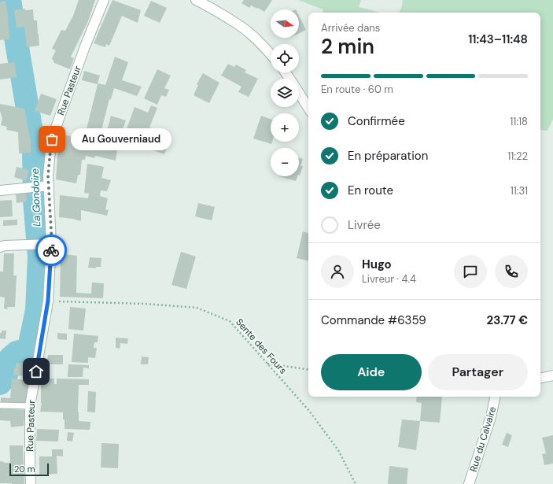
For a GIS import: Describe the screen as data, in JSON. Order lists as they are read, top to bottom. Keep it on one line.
{"streets":{"street":["Rue Pasteur","Rue du Calvaire"],"path":["Sente des Fours"]},"crossings":[["Rue Pasteur","Sente des Fours"]],"water":["La Gondoire"],"places":["Au Gouverniaud"],"scale_bar":"20 m","north":"right","page":{"map_buttons":["+","−"],"heading":["2 min","Arrivée dans","11:43–11:48"],"panel":["Hugo","Livreur · 4.4","Commande #6359","23.77 €"],"bar":"En route · 60 m","list":[["Confirmée","11:18"],["En préparation","11:22"],["En route","11:31"],"Livrée"],"bubble":"Au Gouverniaud","buttons":["Aide","Partager"],"scale":"20 m"}}
